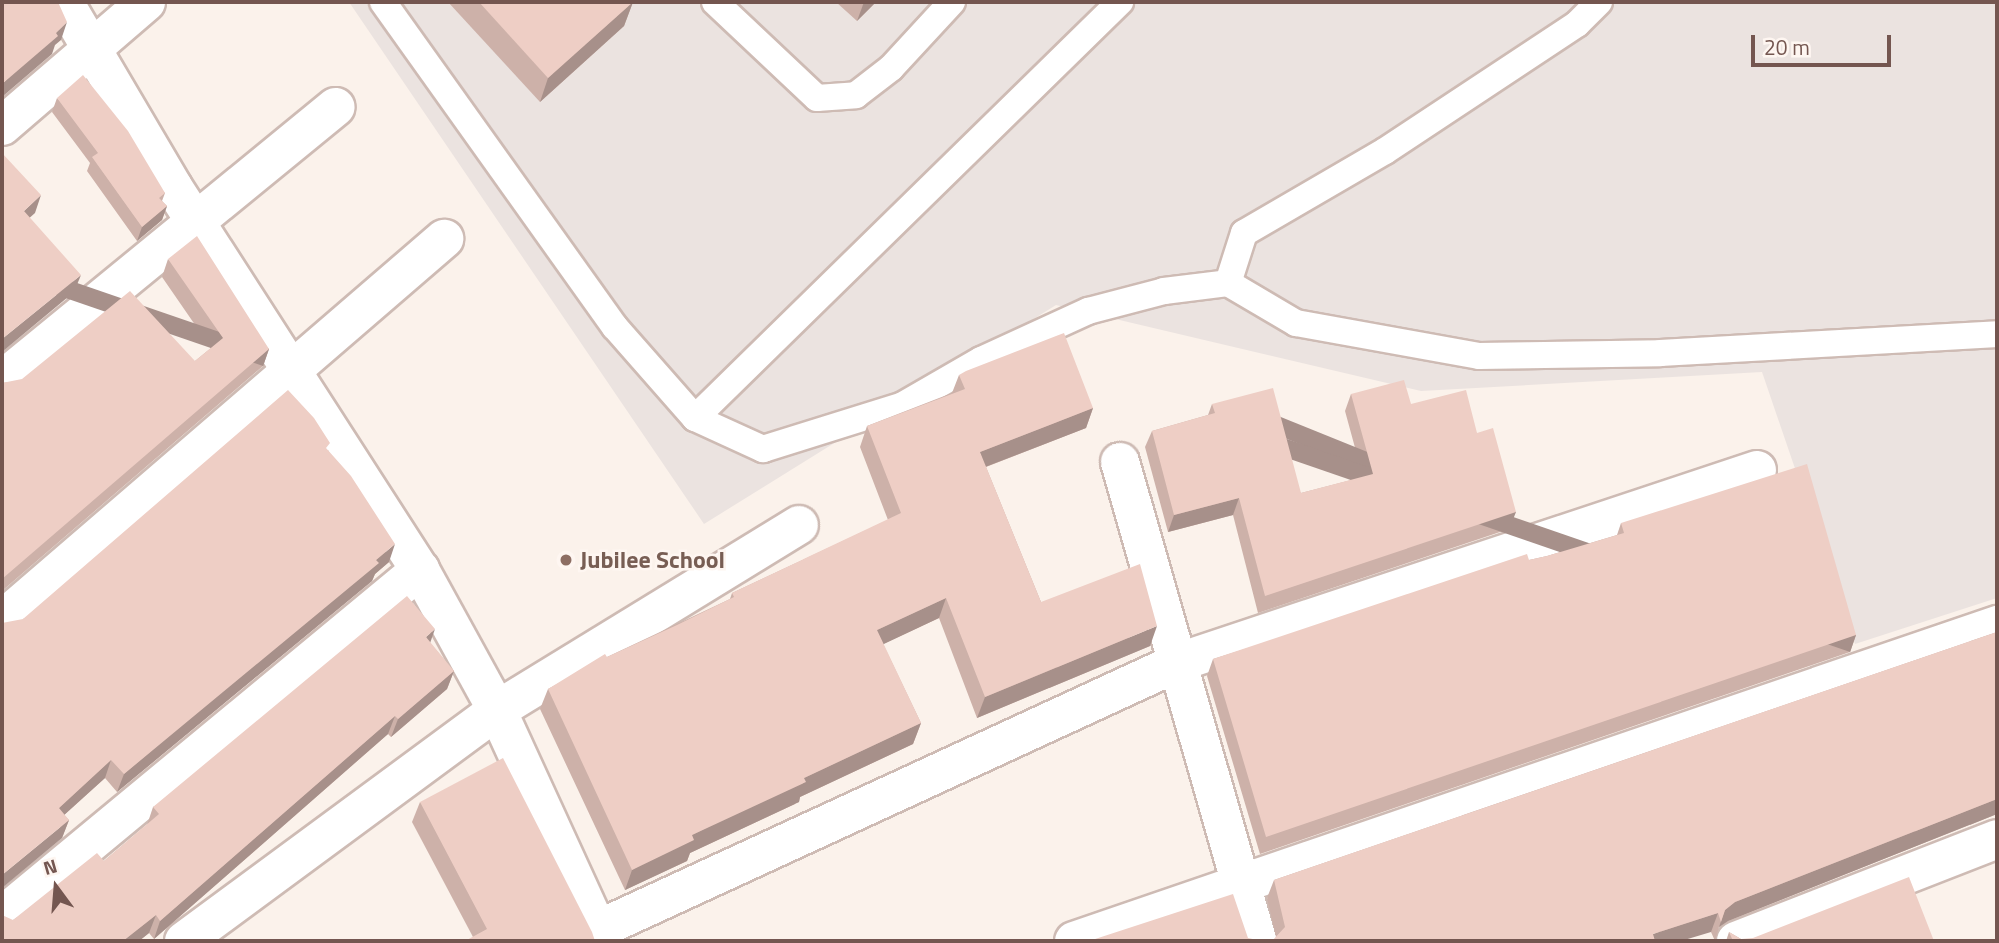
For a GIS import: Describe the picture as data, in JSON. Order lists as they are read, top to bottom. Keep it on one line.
{"places":["Jubilee School"],"scale_bar":"20 m","north":"top"}
